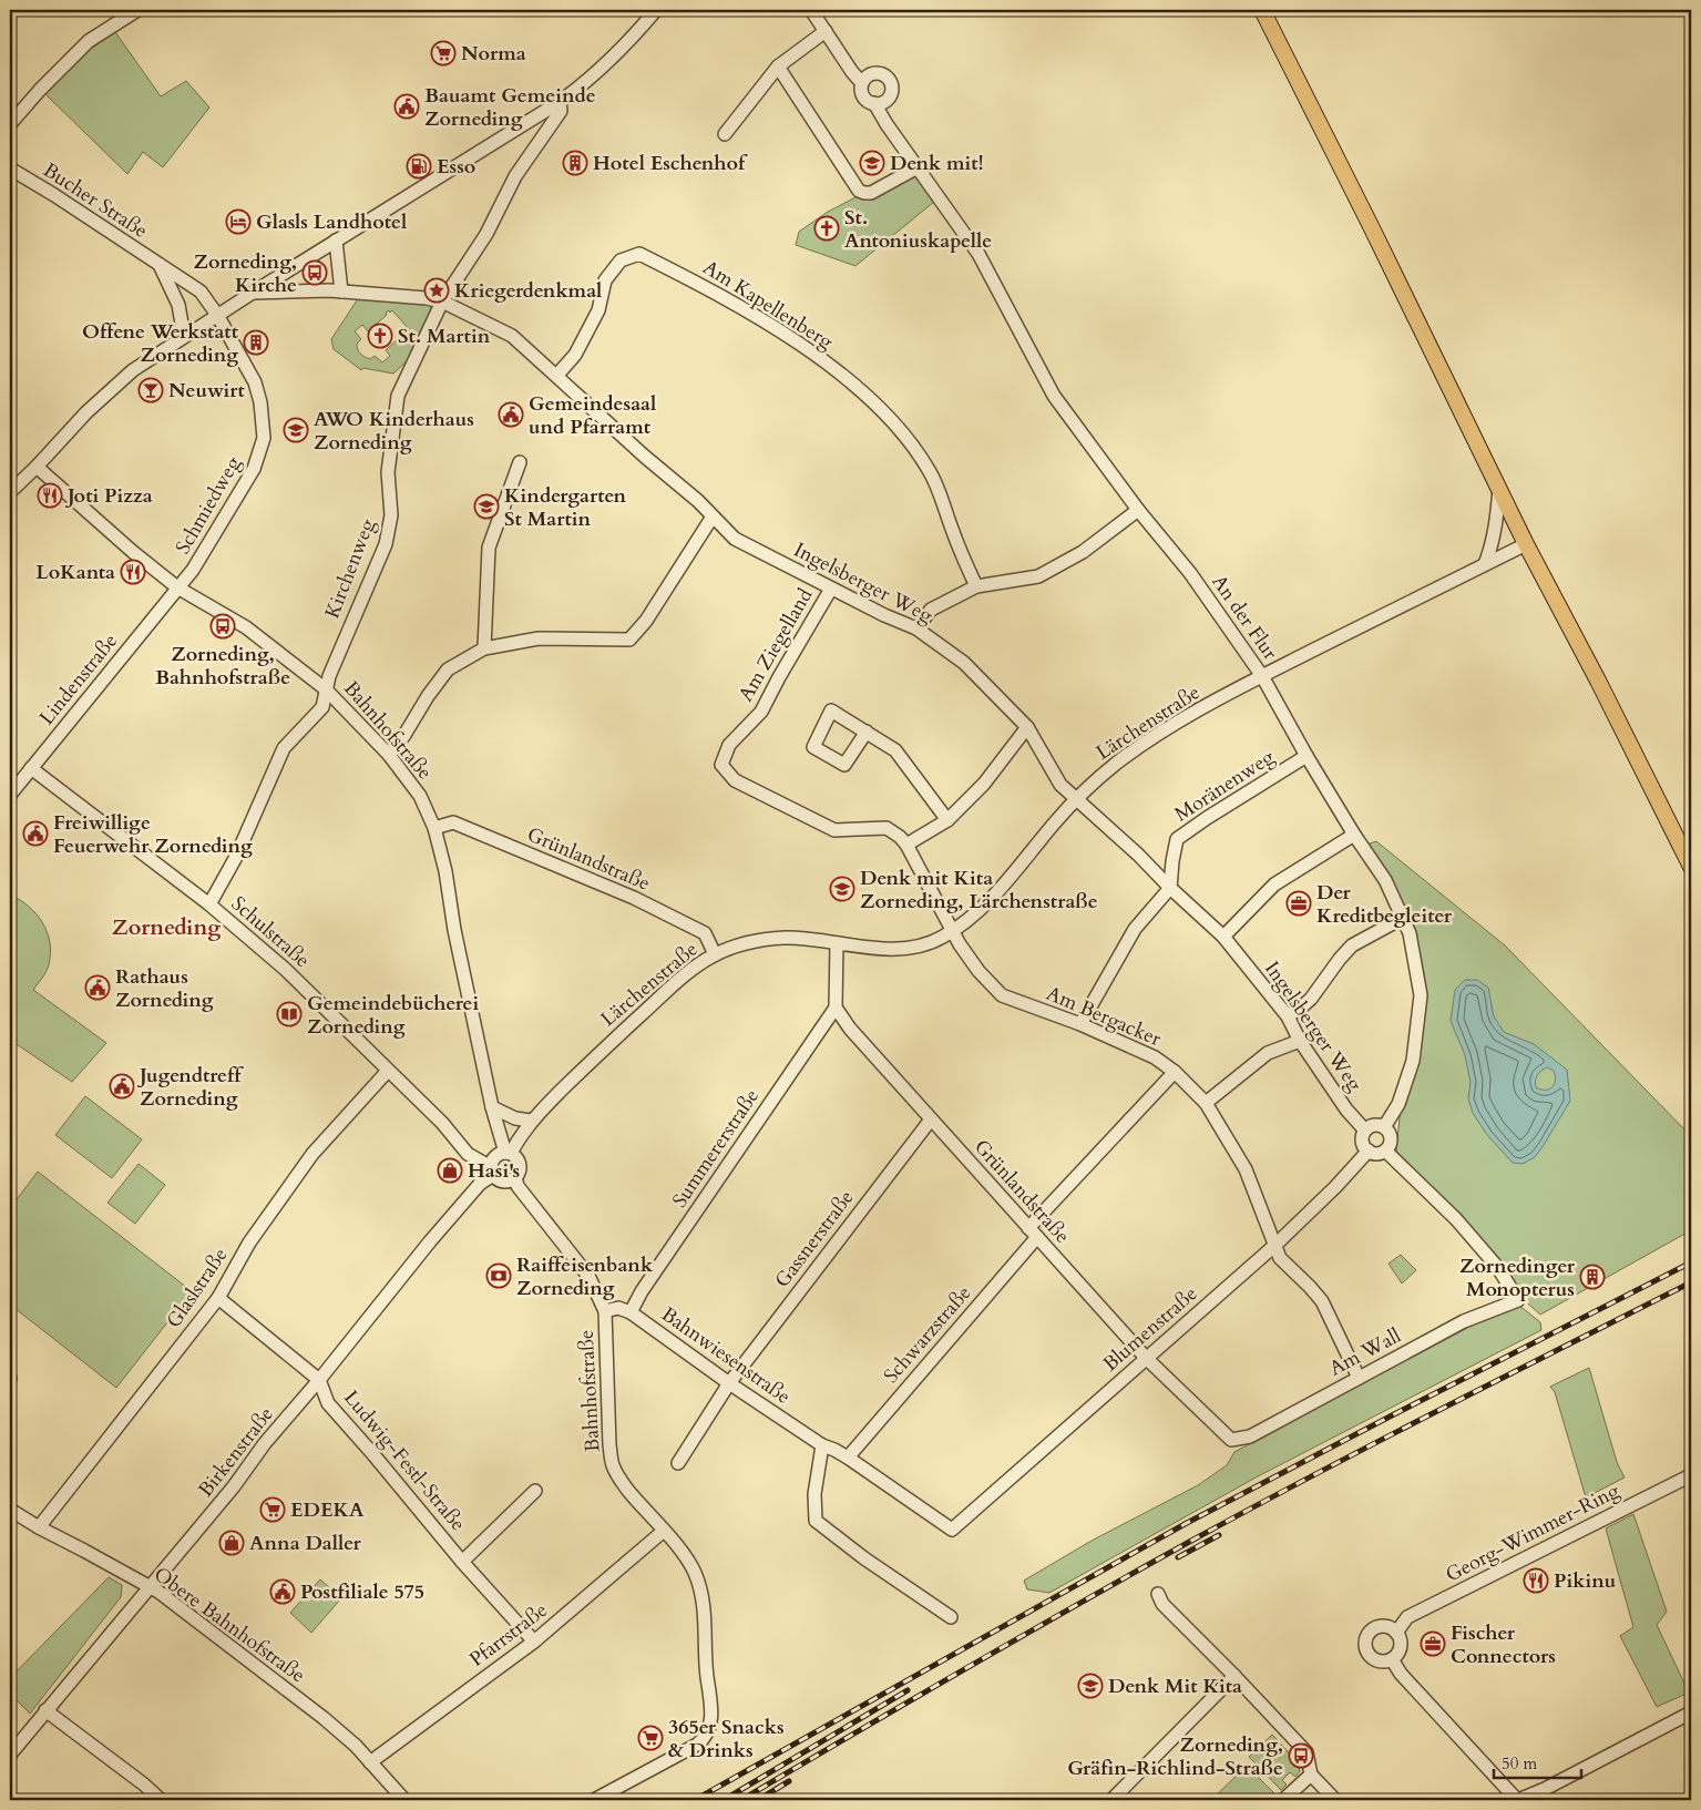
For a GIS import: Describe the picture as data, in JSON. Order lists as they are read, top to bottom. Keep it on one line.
{"streets":{"street":["Bucher Straße","Am Kapellenberg","Schmiedweg","Kirchenweg","Ingelsberger Weg","An der Flur","Am Ziegelland","Lindenstraße","Lärchenstraße","Bahnhofstraße","Moränenweg","Grünlandstraße","Schulstraße","Am Bergacker","Summererstraße","Gassnerstraße","Glaslstraße","Blumenstraße","Schwarzstraße","Am Wall","Bahnwiesenstraße","Birkenstraße","Ludwig-Festl-Straße","Georg-Wimmer-Ring","Obere Bahnhofstraße","Pfarrstraße"]},"crossings":[["Bucher Straße","Schmiedweg"],["Am Kapellenberg","Ingelsberger Weg"],["Schmiedweg","Lindenstraße"],["Schmiedweg","Bahnhofstraße"],["Kirchenweg","Ingelsberger Weg"],["Kirchenweg","Bahnhofstraße"],["Kirchenweg","Schulstraße"],["Ingelsberger Weg","An der Flur"],["Ingelsberger Weg","Am Ziegelland"],["Ingelsberger Weg","Lärchenstraße"],["Ingelsberger Weg","Moränenweg"],["Ingelsberger Weg","Blumenstraße"],["Ingelsberger Weg","Am Wall"],["An der Flur","Lärchenstraße"],["An der Flur","Moränenweg"],["An der Flur","Blumenstraße"],["An der Flur","Am Wall"],["Am Ziegelland","Lärchenstraße"],["Am Ziegelland","Am Bergacker"],["Lindenstraße","Bahnhofstraße"],["Lindenstraße","Schulstraße"],["Lärchenstraße","Bahnhofstraße"],["Lärchenstraße","Grünlandstraße"],["Lärchenstraße","Schulstraße"],["Lärchenstraße","Am Bergacker"],["Lärchenstraße","Birkenstraße"],["Bahnhofstraße","Grünlandstraße"],["Bahnhofstraße","Schulstraße"],["Bahnhofstraße","Bahnwiesenstraße"],["Bahnhofstraße","Birkenstraße"],["Bahnhofstraße","Pfarrstraße"],["Grünlandstraße","Summererstraße"],["Grünlandstraße","Gassnerstraße"],["Grünlandstraße","Blumenstraße"],["Grünlandstraße","Schwarzstraße"],["Grünlandstraße","Am Wall"],["Schulstraße","Glaslstraße"],["Schulstraße","Birkenstraße"],["Am Bergacker","Blumenstraße"],["Am Bergacker","Schwarzstraße"],["Am Bergacker","Am Wall"],["Summererstraße","Bahnwiesenstraße"],["Gassnerstraße","Bahnwiesenstraße"],["Glaslstraße","Ludwig-Festl-Straße"],["Glaslstraße","Obere Bahnhofstraße"],["Blumenstraße","Am Wall"],["Blumenstraße","Bahnwiesenstraße"],["Schwarzstraße","Bahnwiesenstraße"],["Birkenstraße","Ludwig-Festl-Straße"],["Birkenstraße","Obere Bahnhofstraße"],["Ludwig-Festl-Straße","Pfarrstraße"],["Obere Bahnhofstraße","Pfarrstraße"]],"districts":["Zorneding"],"places":{"supermarket":["Norma","EDEKA","365er Snacks & Drinks"],"public building":["Bauamt Gemeinde Zorneding","Gemeindesaal und Pfarramt","Freiwillige Feuerwehr Zorneding","Rathaus Zorneding","Jugendtreff Zorneding","Postfiliale 575"],"building":["Hotel Eschenhof","Offene Werkstatt Zorneding","Zornedinger Monopterus"],"school or university":["Denk mit!","AWO Kinderhaus Zorneding","Kindergarten St Martin","Denk mit Kita Zorneding, Lärchenstraße","Denk Mit Kita"],"fuel station":["Esso"],"hotel":["Glasls Landhotel"],"church":["St. Antoniuskapelle","St. Martin"],"bus stop":["Zorneding, Kirche","Zorneding, Bahnhofstraße","Zorneding, Gräfin-Richlind-Straße"],"place":["Kriegerdenkmal"],"bar":["Neuwirt"],"restaurant":["Joti Pizza","LoKanta","Pikinu"],"office":["Der Kreditbegleiter","Fischer Connectors"],"library":["Gemeindebücherei Zorneding"],"shop":["Hasi's","Anna Daller"],"bank":["Raiffeisenbank Zorneding"]},"scale_bar":"50 m"}
